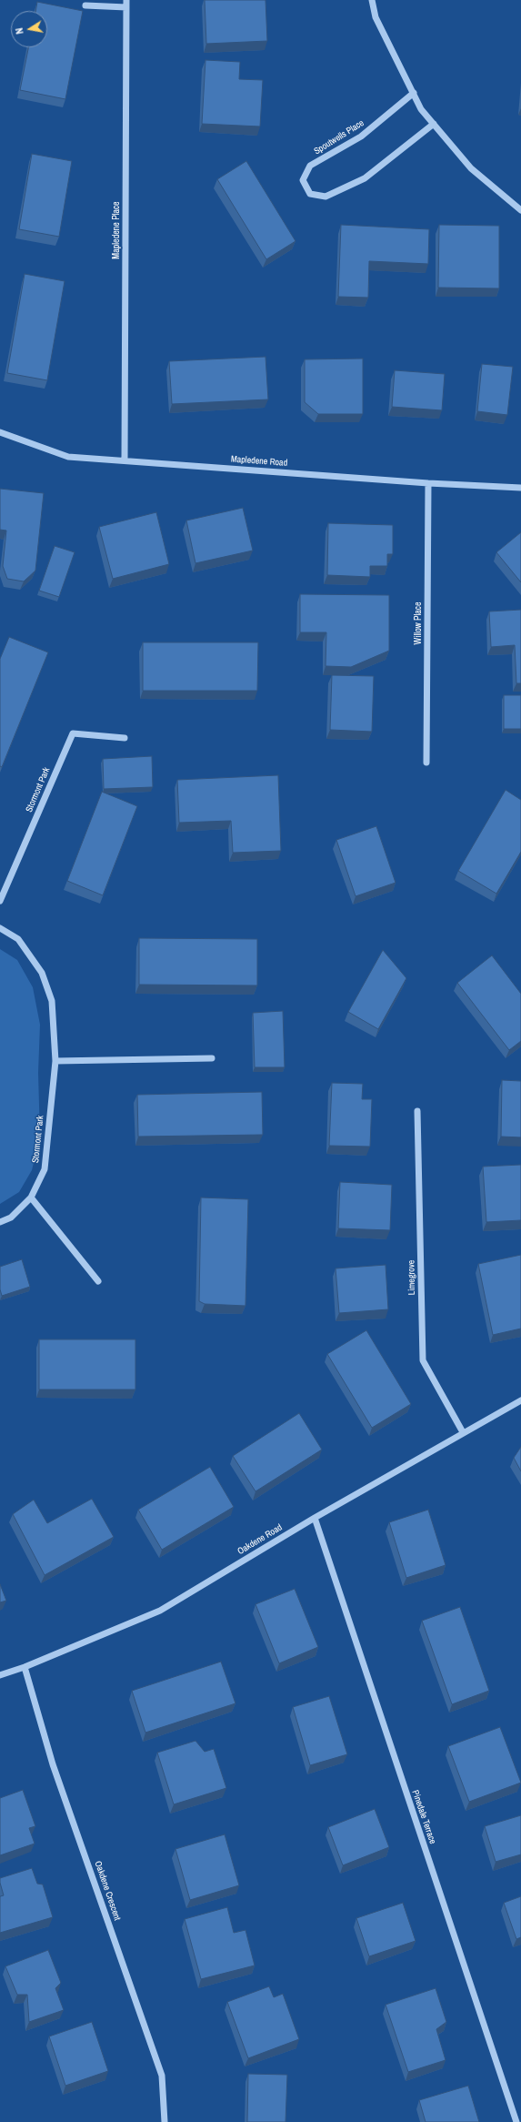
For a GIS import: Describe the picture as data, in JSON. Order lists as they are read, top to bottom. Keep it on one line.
{"streets":{"street":["Spoutwells Place","Mapledene Place","Mapledene Road","Willow Place","Stormont Park","Limegrove","Oakdene Road","Pinedale Terrace","Oakdene Crescent"]},"crossings":[["Mapledene Place","Mapledene Road"],["Mapledene Road","Willow Place"],["Limegrove","Oakdene Road"],["Oakdene Road","Pinedale Terrace"],["Oakdene Road","Oakdene Crescent"]],"north":"left"}
